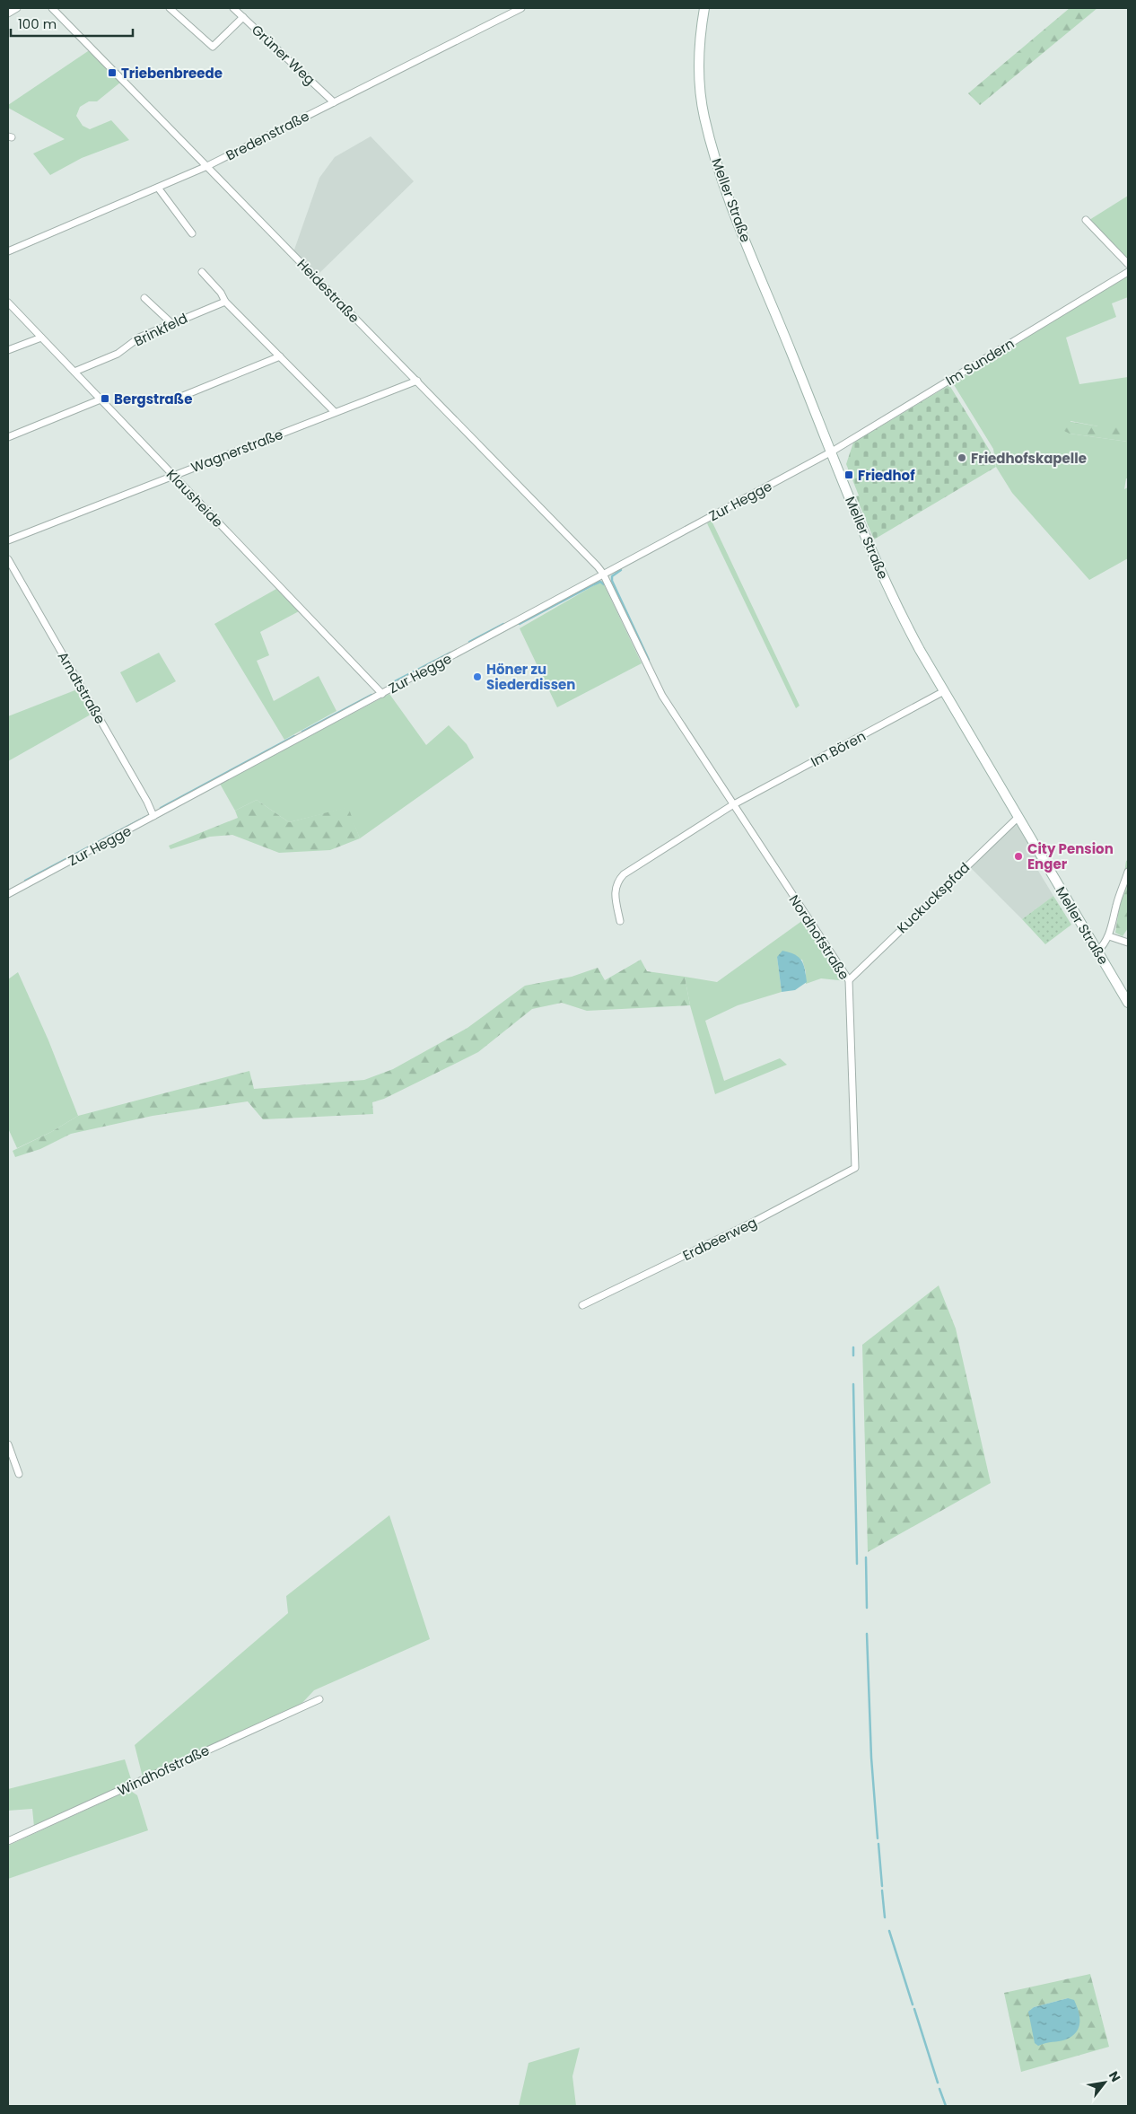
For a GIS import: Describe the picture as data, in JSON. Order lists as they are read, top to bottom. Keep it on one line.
{"streets":{"main road":["Meller Straße"],"street":["Grüner Weg","Bredenstraße","Heidestraße","Brinkfeld","Im Sundern","Wagnerstraße","Klausheide","Zur Hegge","Arndtstraße","Im Bören","Kuckuckspfad","Nordhofstraße","Erdbeerweg","Windhofstraße"]},"crossings":[["Grüner Weg","Bredenstraße"],["Bredenstraße","Heidestraße"],["Meller Straße","Im Sundern"],["Meller Straße","Zur Hegge"],["Meller Straße","Im Bören"],["Meller Straße","Kuckuckspfad"],["Heidestraße","Wagnerstraße"],["Heidestraße","Zur Hegge"],["Heidestraße","Nordhofstraße"],["Brinkfeld","Klausheide"],["Im Sundern","Zur Hegge"],["Wagnerstraße","Klausheide"],["Klausheide","Zur Hegge"],["Zur Hegge","Arndtstraße"],["Zur Hegge","Nordhofstraße"],["Im Bören","Nordhofstraße"],["Kuckuckspfad","Nordhofstraße"],["Nordhofstraße","Erdbeerweg"]],"places":{"transit":["Triebenbreede","Bergstraße","Friedhof"],"other":["Friedhofskapelle","Höner zu Siederdissen","City Pension Enger"]},"scale_bar":"100 m","north":"top right"}
